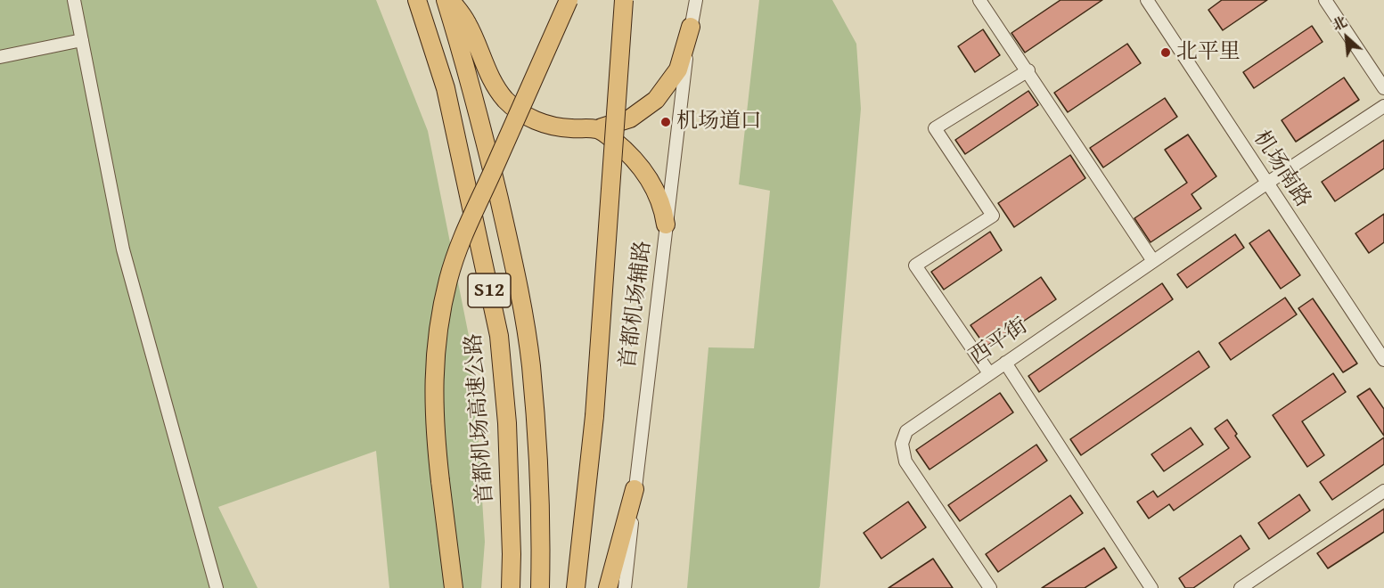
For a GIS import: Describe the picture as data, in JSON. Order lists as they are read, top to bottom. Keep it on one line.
{"streets":{"highway":["S12","首都机场高速公路"],"street":["机场南路","首都机场辅路","西平街"]},"crossings":[["机场南路","西平街"]],"places":["北平里","机场道口"],"north":"top left"}
